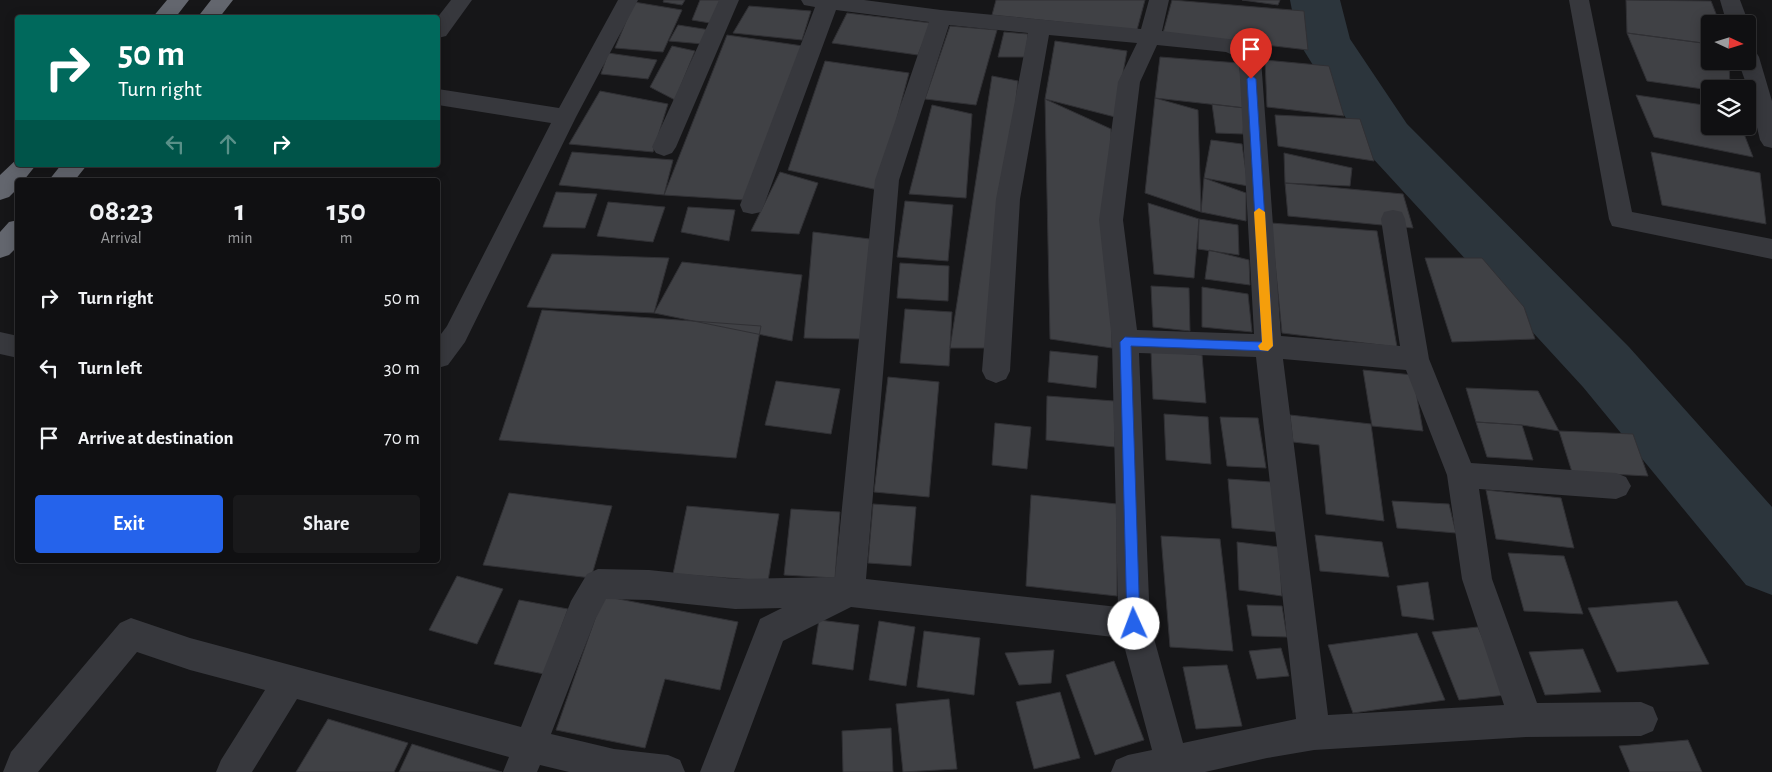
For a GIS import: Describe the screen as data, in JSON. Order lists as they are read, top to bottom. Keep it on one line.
{"north":"right","page":{"turn":["50 m","Turn right"],"eta":["08:23","Arrival","1","min","150","m"],"list":[{"name":"Turn right","value":"50 m"},{"name":"Turn left","value":"30 m"},{"name":"Arrive at destination","value":"70 m"}],"buttons":["Exit","Share"]}}
